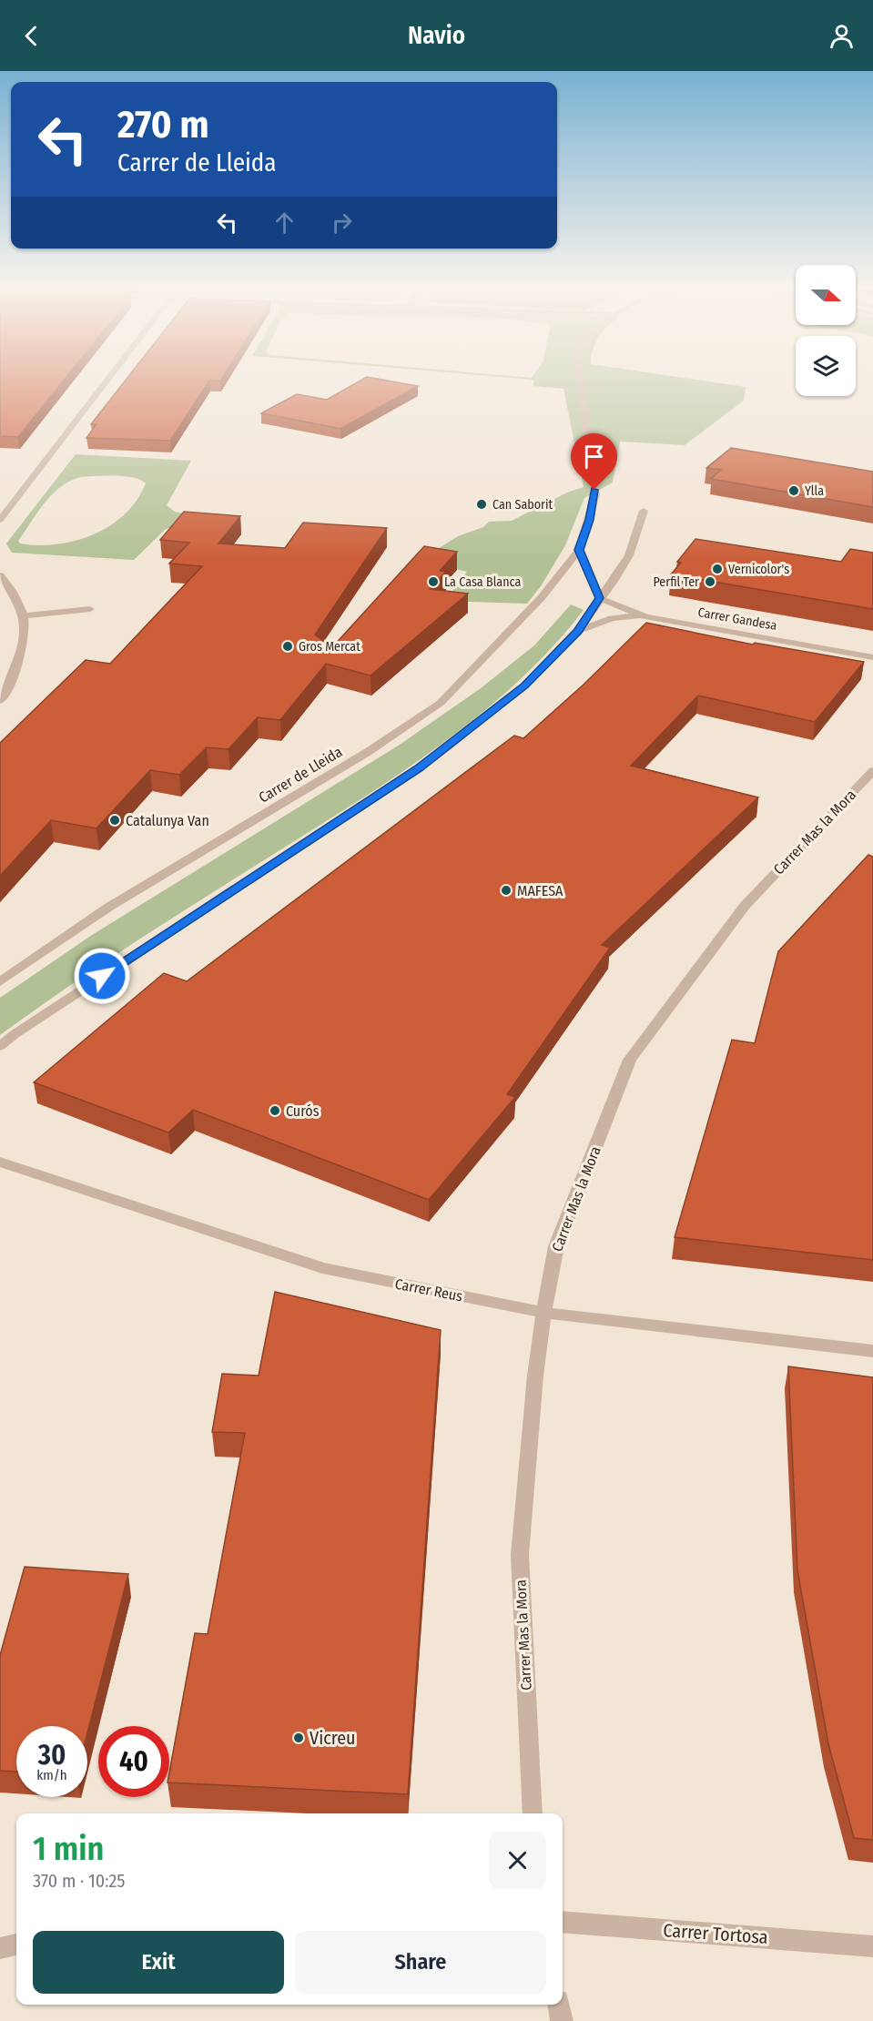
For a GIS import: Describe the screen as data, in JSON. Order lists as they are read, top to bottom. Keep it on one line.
{"streets":{"street":["Carrer Gandesa","Carrer de Lleida","Carrer Mas la Mora","Carrer Reus","Carrer Tortosa"]},"crossings":[["Carrer Mas la Mora","Carrer Reus"]],"places":["Ylla","Can Saborit","Vernicolor's","La Casa Blanca","Perfil Ter","Gros Mercat","Catalunya Van","MAFESA","Curós","Vicreu"],"north":"right","page":{"header":"Navio","turn":["270 m","Carrer de Lleida"],"speed":"30 km/h","limit":"40","heading":["1 min","370 m · 10:25"],"buttons":["Exit","Share"]}}
